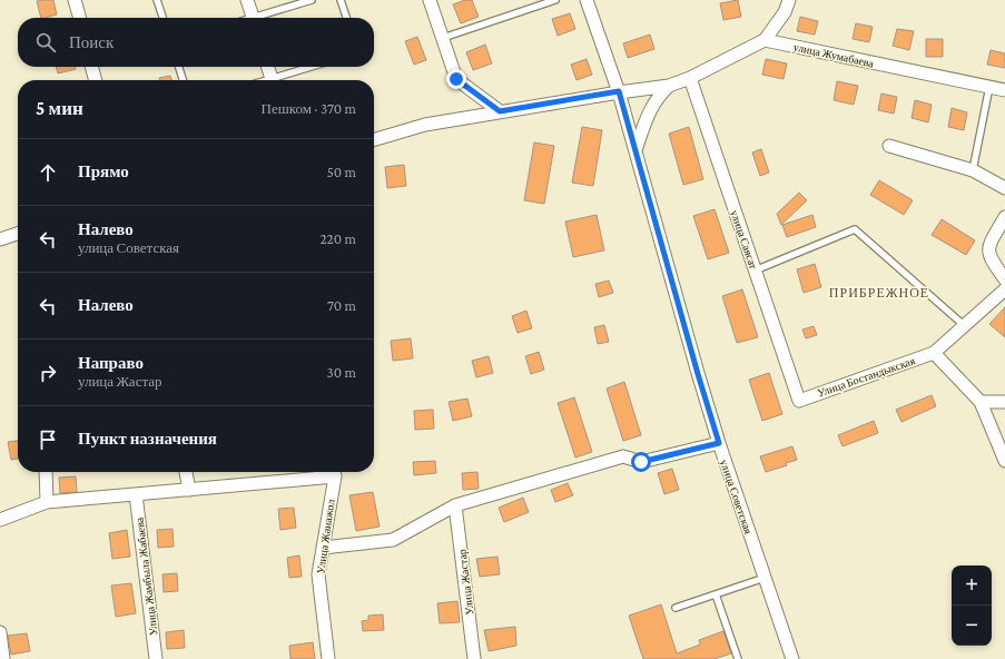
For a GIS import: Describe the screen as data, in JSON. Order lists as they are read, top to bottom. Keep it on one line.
{"streets":{"street":["улица Жумабаева","улица Саясат","Улица Бостандыкская","улица Советская","Улица Жанажол","Улица Жамбыла Жабаева","Улица Жастар"]},"crossings":[["улица Саясат","Улица Бостандыкская"]],"districts":["ПРИБРЕЖНОЕ"],"page":{"search":"Поиск","heading":["5 мин","Пешком · 370 m"],"list":[["Прямо","50 m"],["Налево","улица Советская","220 m"],["Налево","70 m"],["Направо","улица Жастар","30 m"],"Пункт назначения"],"map_buttons":["+","−"]}}
